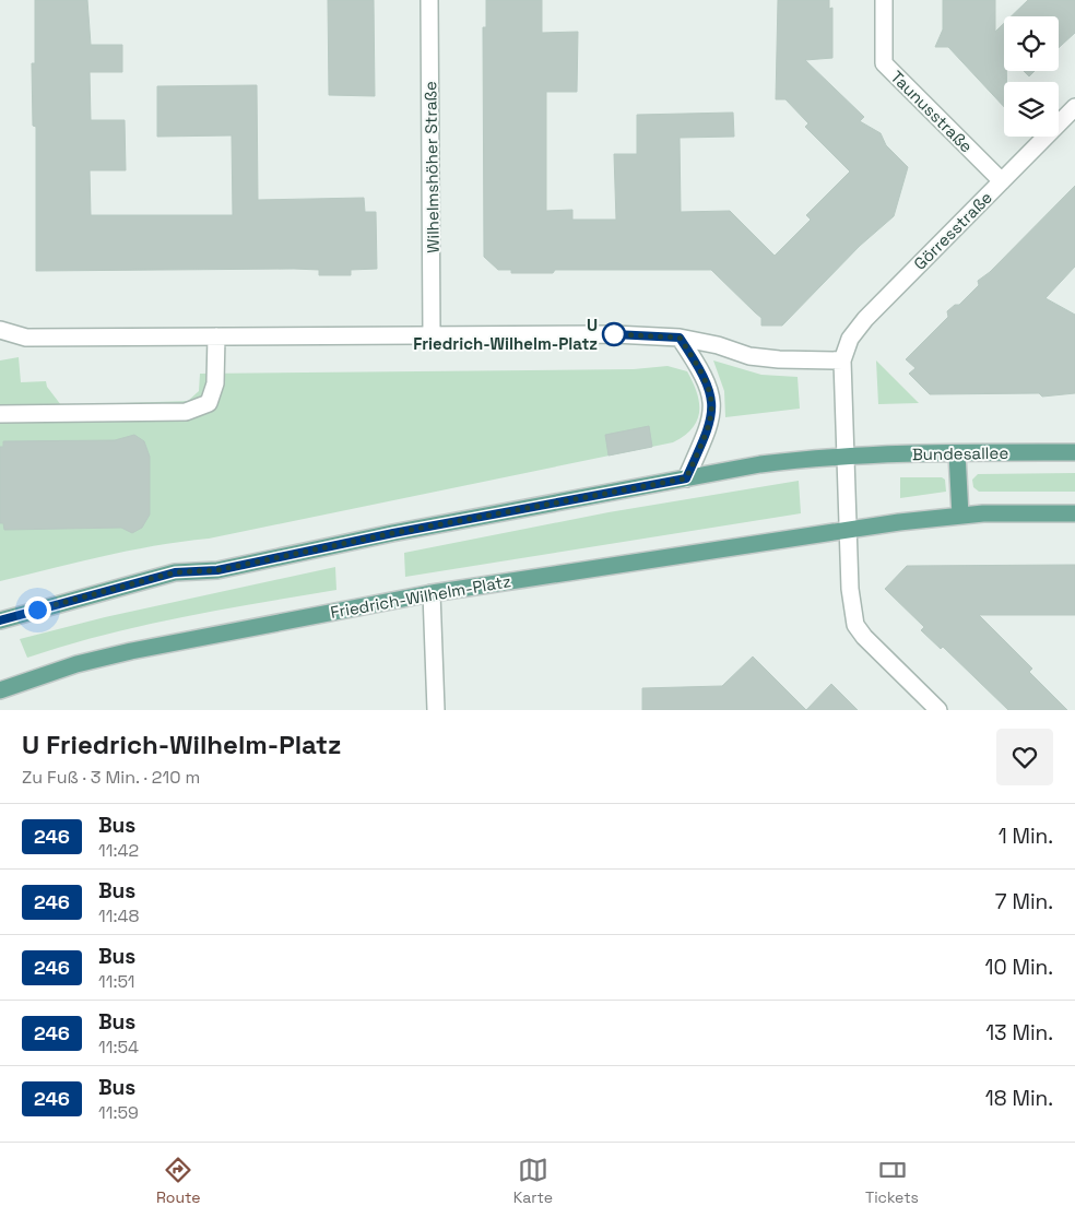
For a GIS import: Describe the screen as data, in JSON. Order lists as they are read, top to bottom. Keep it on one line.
{"streets":{"main road":["Bundesallee","Friedrich-Wilhelm-Platz"],"street":["Taunusstraße","Wilhelmshöher Straße","Görresstraße"]},"crossings":[["Taunusstraße","Görresstraße"]],"places":["U Friedrich-Wilhelm-Platz"],"lines":["bus line 246"],"page":{"heading":["U Friedrich-Wilhelm-Platz","Zu Fuß · 3 Min. · 210 m"],"list":[{"mark":"246","name":"Bus","note":"11:42","value":"1 Min."},{"mark":"246","name":"Bus","note":"11:48","value":"7 Min."},{"mark":"246","name":"Bus","note":"11:51","value":"10 Min."},{"mark":"246","name":"Bus","note":"11:54","value":"13 Min."},{"mark":"246","name":"Bus","note":"11:59","value":"18 Min."}],"tabs":["Route","Karte","Tickets"]}}
